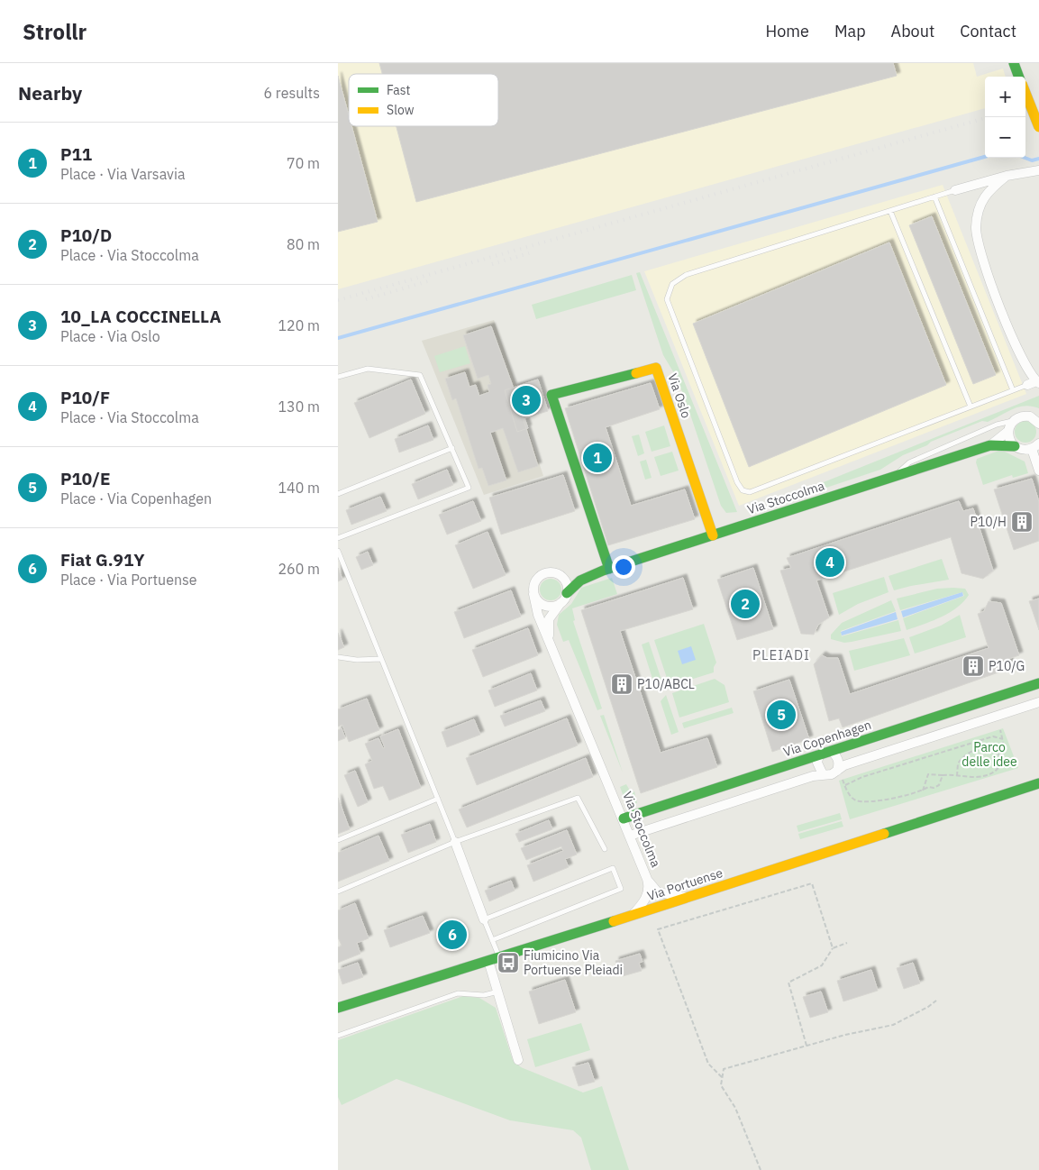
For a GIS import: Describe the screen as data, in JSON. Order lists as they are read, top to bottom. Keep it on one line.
{"streets":{"street":["Via Oslo","Via Stoccolma","Via Copenhagen","Via Portuense"]},"crossings":[["Via Oslo","Via Stoccolma"],["Via Stoccolma","Via Copenhagen"],["Via Stoccolma","Via Portuense"]],"districts":["PLEIADI"],"parks":["Parco delle idee"],"places":{"building":["P10/H","P10/G","P10/ABCL"],"bus stop":["Fiumicino Via Portuense Pleiadi"]},"legend":["Fast","Slow"],"page":{"header":"Strollr","nav":["Home","Map","About","Contact"],"heading":["Nearby","6 results"],"map_buttons":["+","−"],"list":[{"mark":"1","name":"P11","note":"Place · Via Varsavia","value":"70 m"},{"mark":"2","name":"P10/D","note":"Place · Via Stoccolma","value":"80 m"},{"mark":"3","name":"10_LA COCCINELLA","note":"Place · Via Oslo","value":"120 m"},{"mark":"4","name":"P10/F","note":"Place · Via Stoccolma","value":"130 m"},{"mark":"5","name":"P10/E","note":"Place · Via Copenhagen","value":"140 m"},{"mark":"6","name":"Fiat G.91Y","note":"Place · Via Portuense","value":"260 m"}],"pins":["3","1","4","2","5","6"]}}
